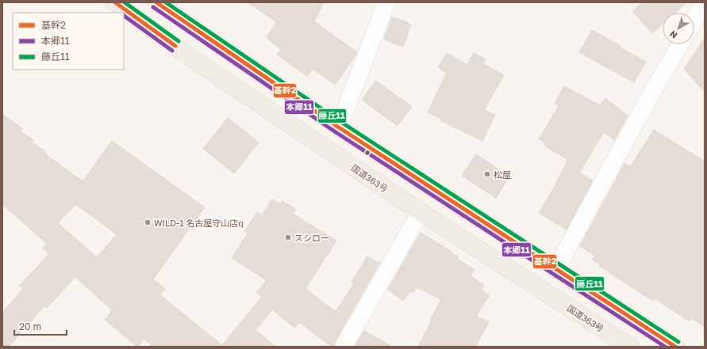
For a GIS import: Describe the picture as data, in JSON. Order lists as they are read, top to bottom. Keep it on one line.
{"streets":{"highway":["国道363号"]},"places":["松屋","WILD-1 名古屋守山店q","スシロー"],"lines":["transit line 基幹2","transit line 藤丘11","transit line 本郷11"],"legend":["基幹2","本郷11","藤丘11"],"scale_bar":"20 m","north":"bottom left"}
